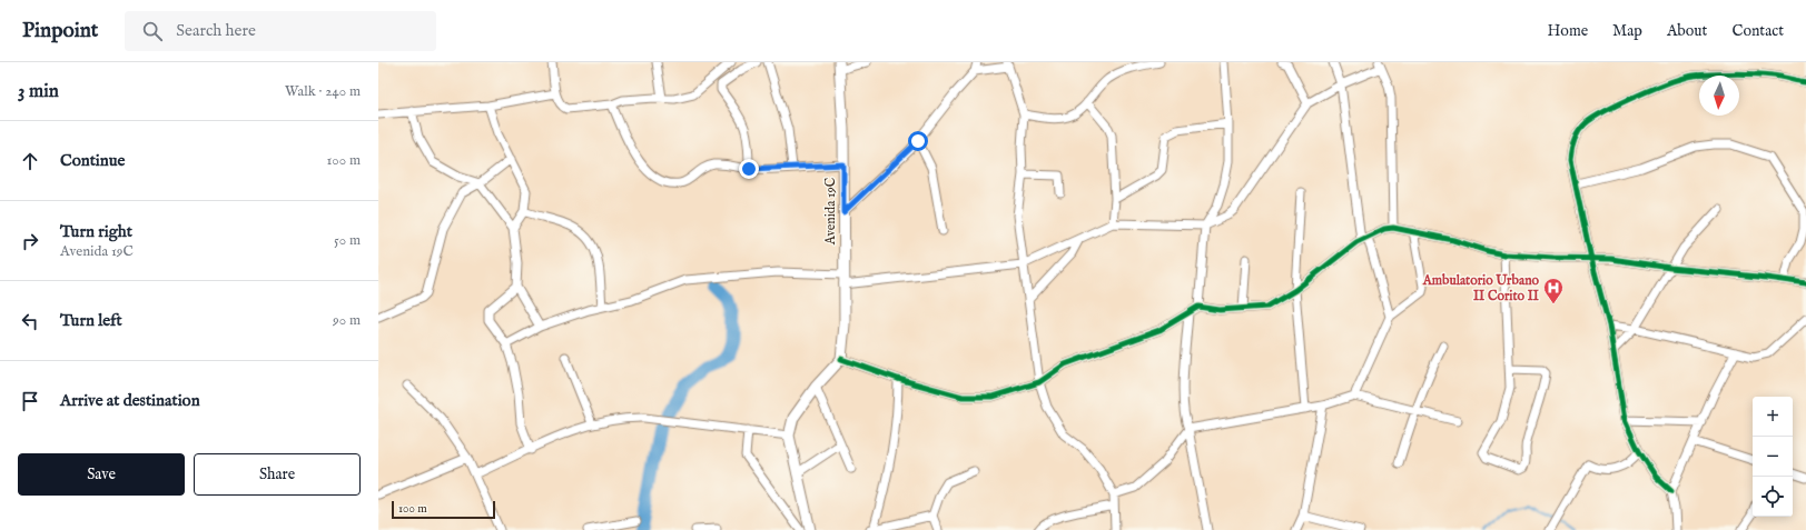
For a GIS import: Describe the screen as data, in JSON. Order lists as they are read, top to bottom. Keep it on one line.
{"streets":{"street":["Avenida 19C"]},"places":{"hospital":["Ambulatorio Urbano II Corito II"]},"scale_bar":"100 m","north":"bottom","page":{"header":"Pinpoint","search":"Search here","nav":["Home","Map","About","Contact"],"heading":["3 min","Walk · 240 m"],"list":[["Continue","100 m"],["Turn right","Avenida 19C","50 m"],["Turn left","90 m"],"Arrive at destination"],"map_buttons":["+","−"],"buttons":["Save","Share"],"scale":"100 m"}}
